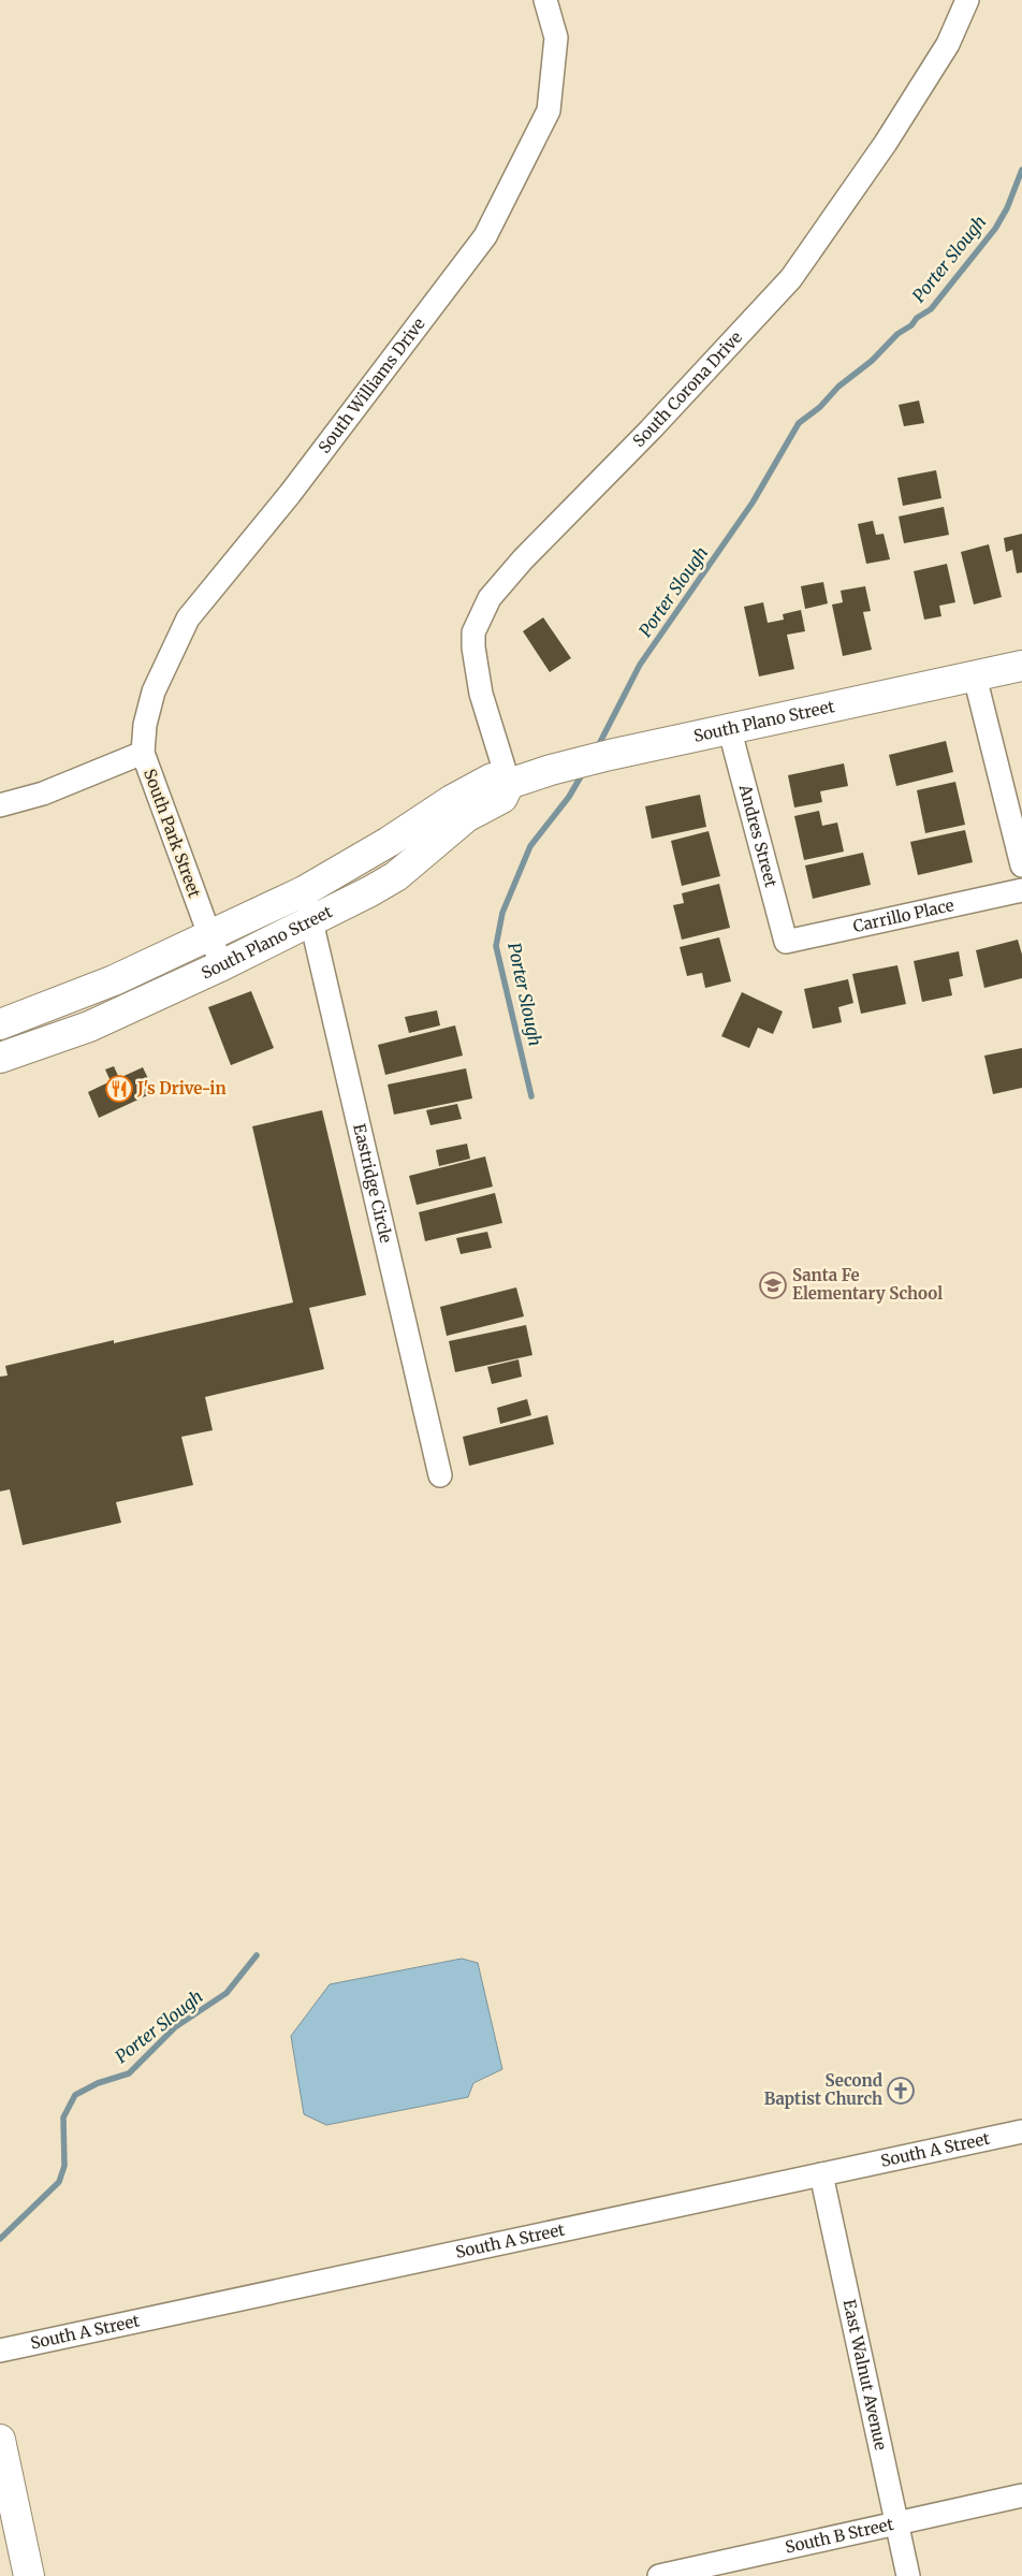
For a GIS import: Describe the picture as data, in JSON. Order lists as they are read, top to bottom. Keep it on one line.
{"streets":{"main road":["South Plano Street"],"street":["South Williams Drive","South Corona Drive","South Park Street","Andres Street","Carrillo Place","Eastridge Circle","South A Street","East Walnut Avenue","South B Street"]},"crossings":[["South Williams Drive","South Park Street"],["South Corona Drive","South Plano Street"],["South Plano Street","South Park Street"],["South Plano Street","Andres Street"],["South Plano Street","Eastridge Circle"],["Andres Street","Carrillo Place"],["South A Street","East Walnut Avenue"],["East Walnut Avenue","South B Street"]],"water":["Porter Slough"],"places":{"restaurant":["J's Drive-in"],"school or university":["Santa Fe Elementary School"],"church":["Second Baptist Church"]}}
